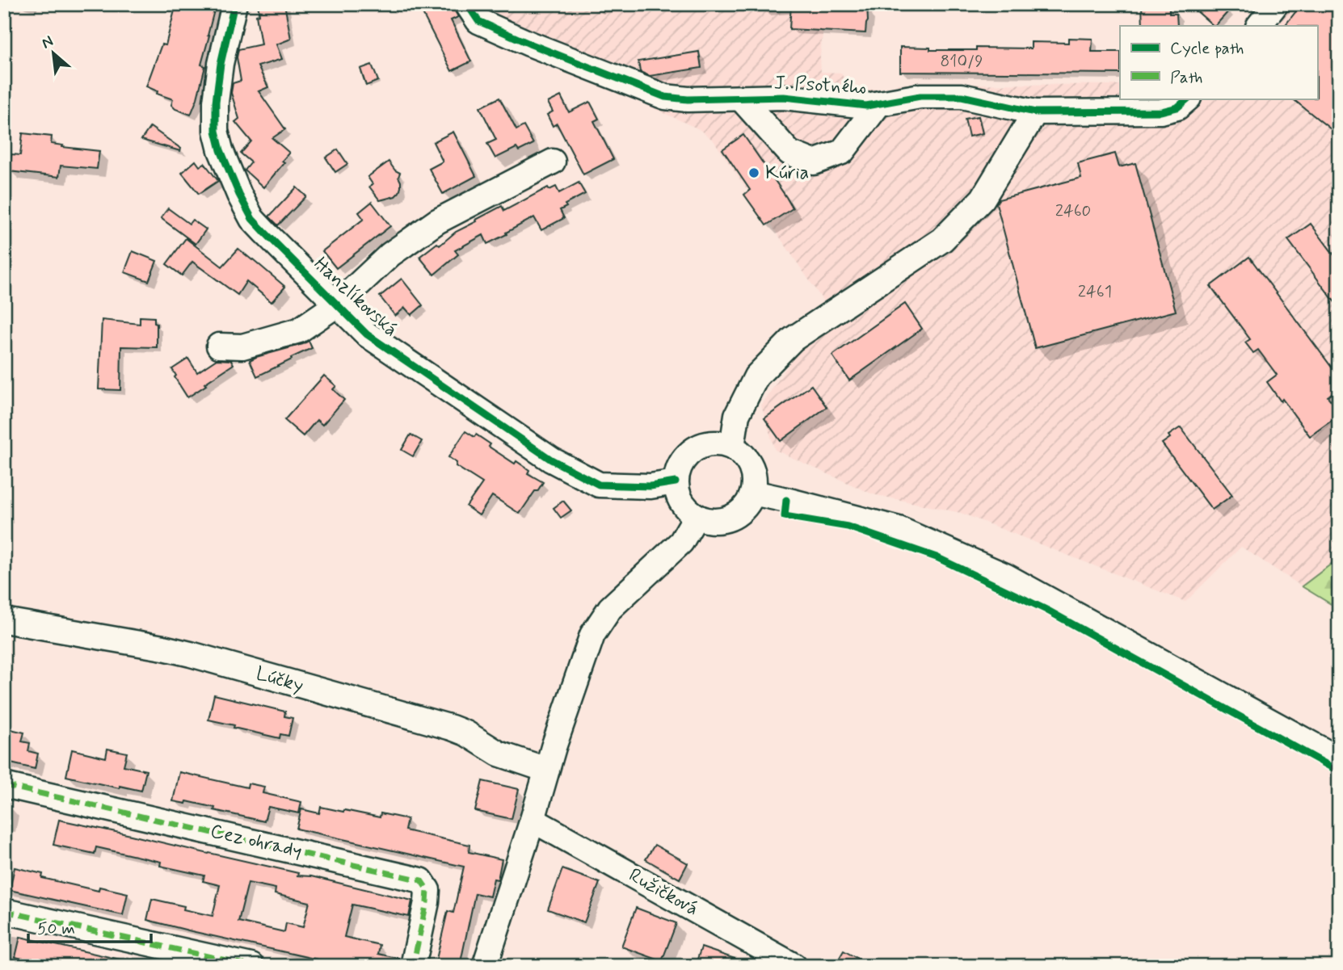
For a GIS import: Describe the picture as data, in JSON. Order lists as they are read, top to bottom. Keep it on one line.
{"streets":{"street":["J. Psotného","Hanzlíkovská","Lúčky","Cez ohrady","Ružičková"]},"places":["Kúria"],"house_numbers":["810/9","2460","2461"],"legend":["Cycle path","Path"],"scale_bar":"50 m","north":"top left"}
